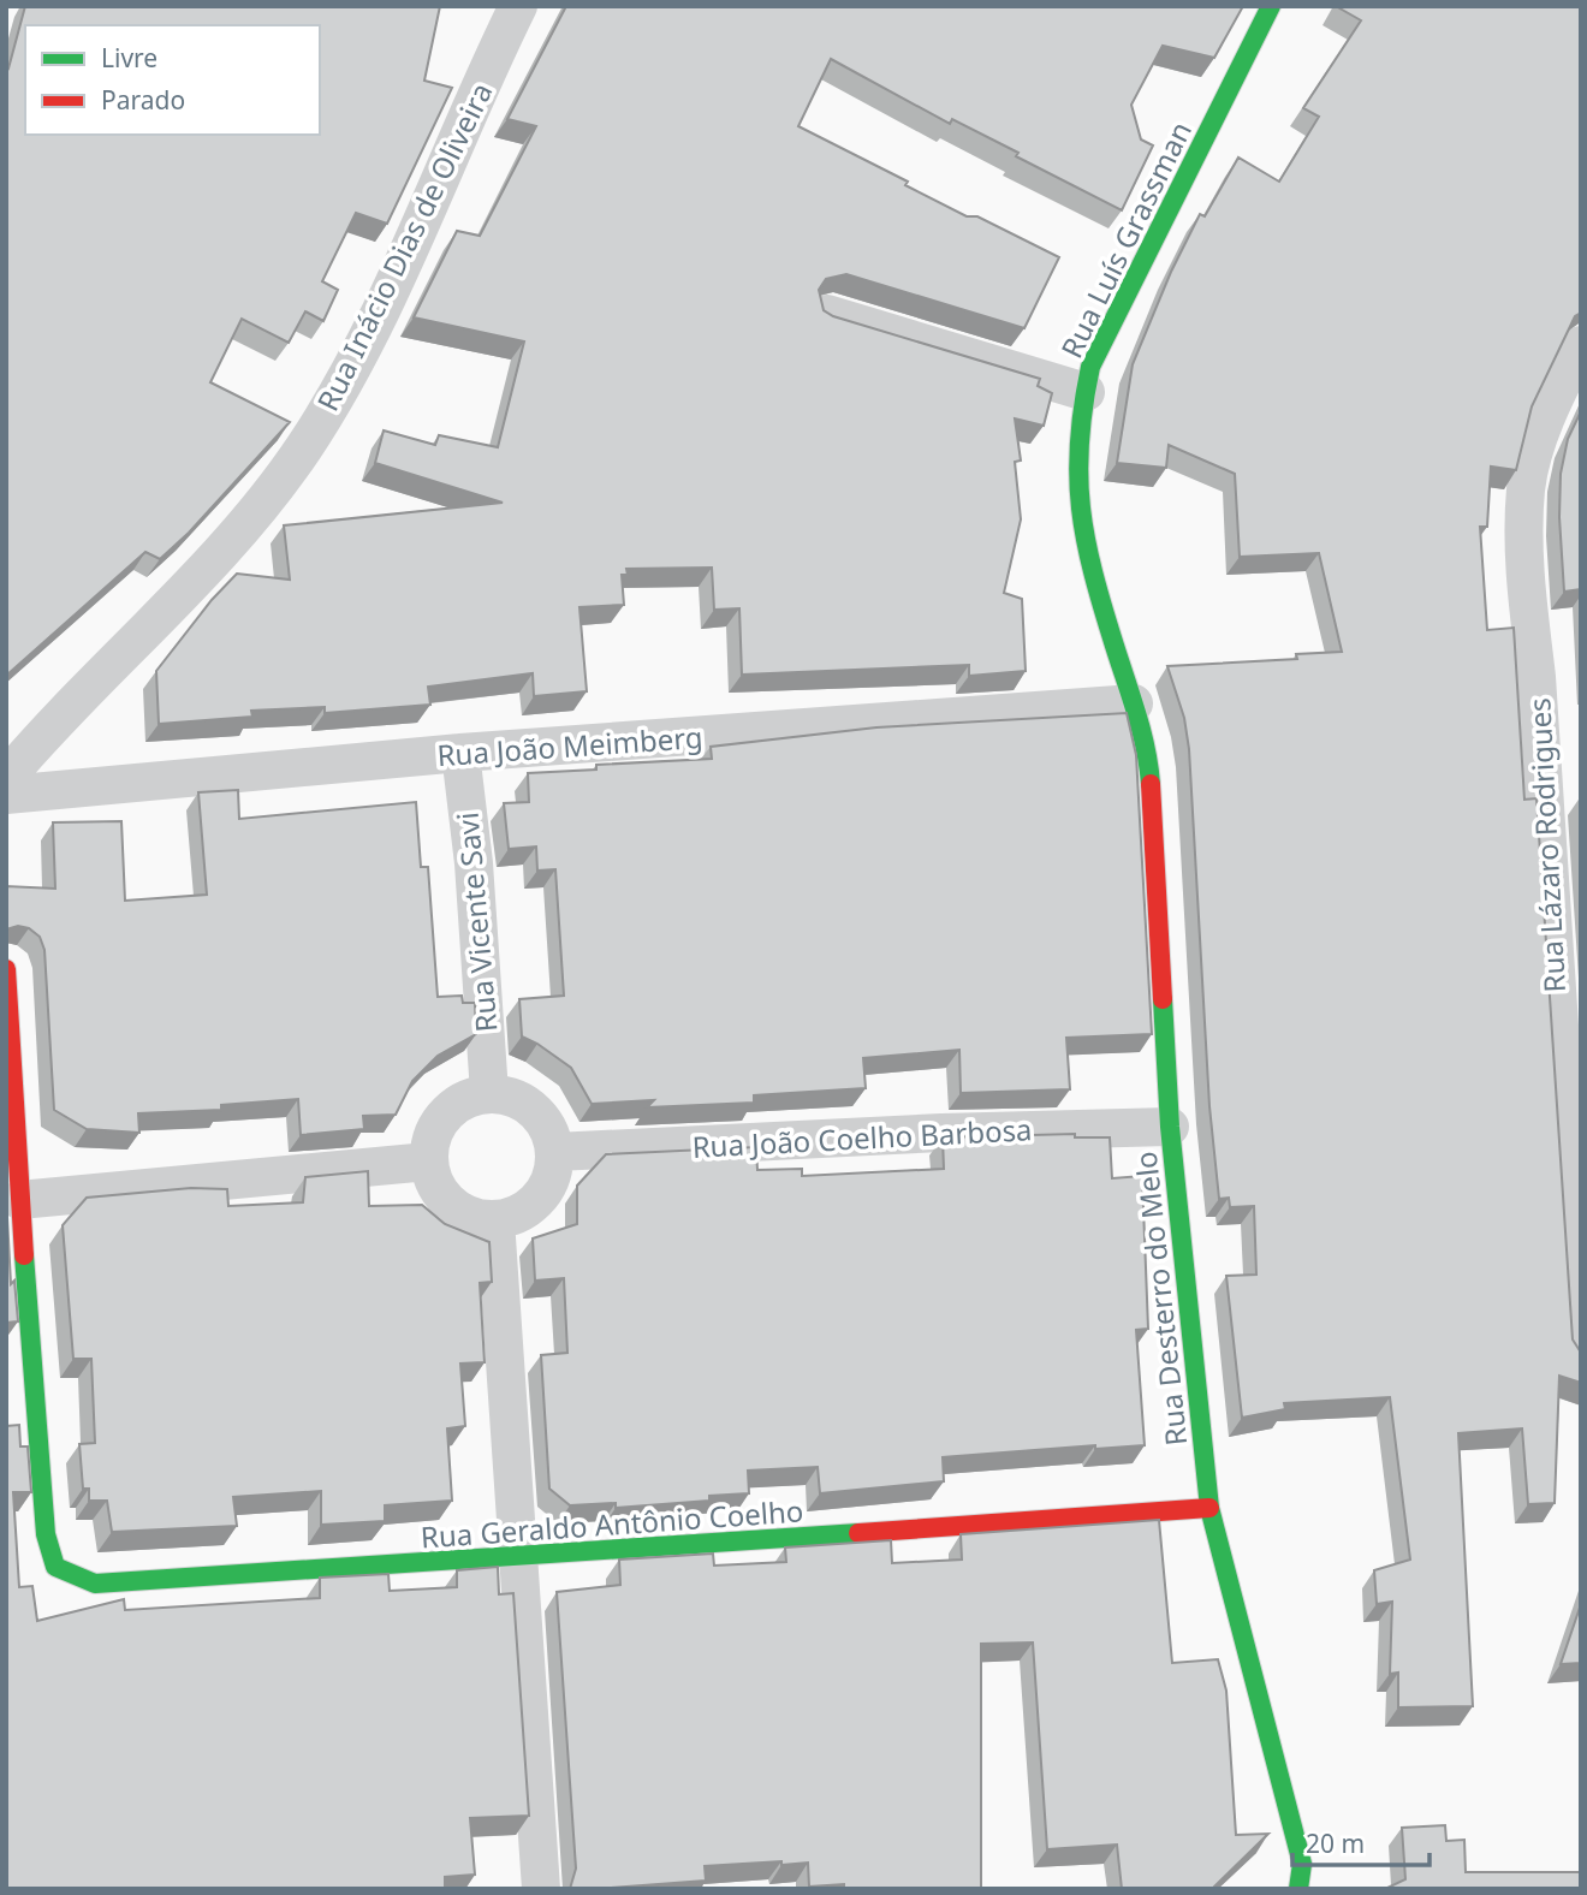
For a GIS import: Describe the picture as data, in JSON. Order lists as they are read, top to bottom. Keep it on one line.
{"streets":{"street":["Rua Luís Grassman","Rua Inácio Dias de Oliveira","Rua João Meimberg","Rua Lázaro Rodrigues","Rua Vicente Savi","Rua João Coelho Barbosa","Rua Desterro do Melo","Rua Geraldo Antônio Coelho"]},"crossings":[["Rua Luís Grassman","Rua João Meimberg"],["Rua Luís Grassman","Rua Desterro do Melo"],["Rua João Meimberg","Rua Vicente Savi"],["Rua João Meimberg","Rua Desterro do Melo"],["Rua Vicente Savi","Rua João Coelho Barbosa"],["Rua João Coelho Barbosa","Rua Desterro do Melo"],["Rua Desterro do Melo","Rua Geraldo Antônio Coelho"]],"legend":["Livre","Parado"],"scale_bar":"20 m"}
